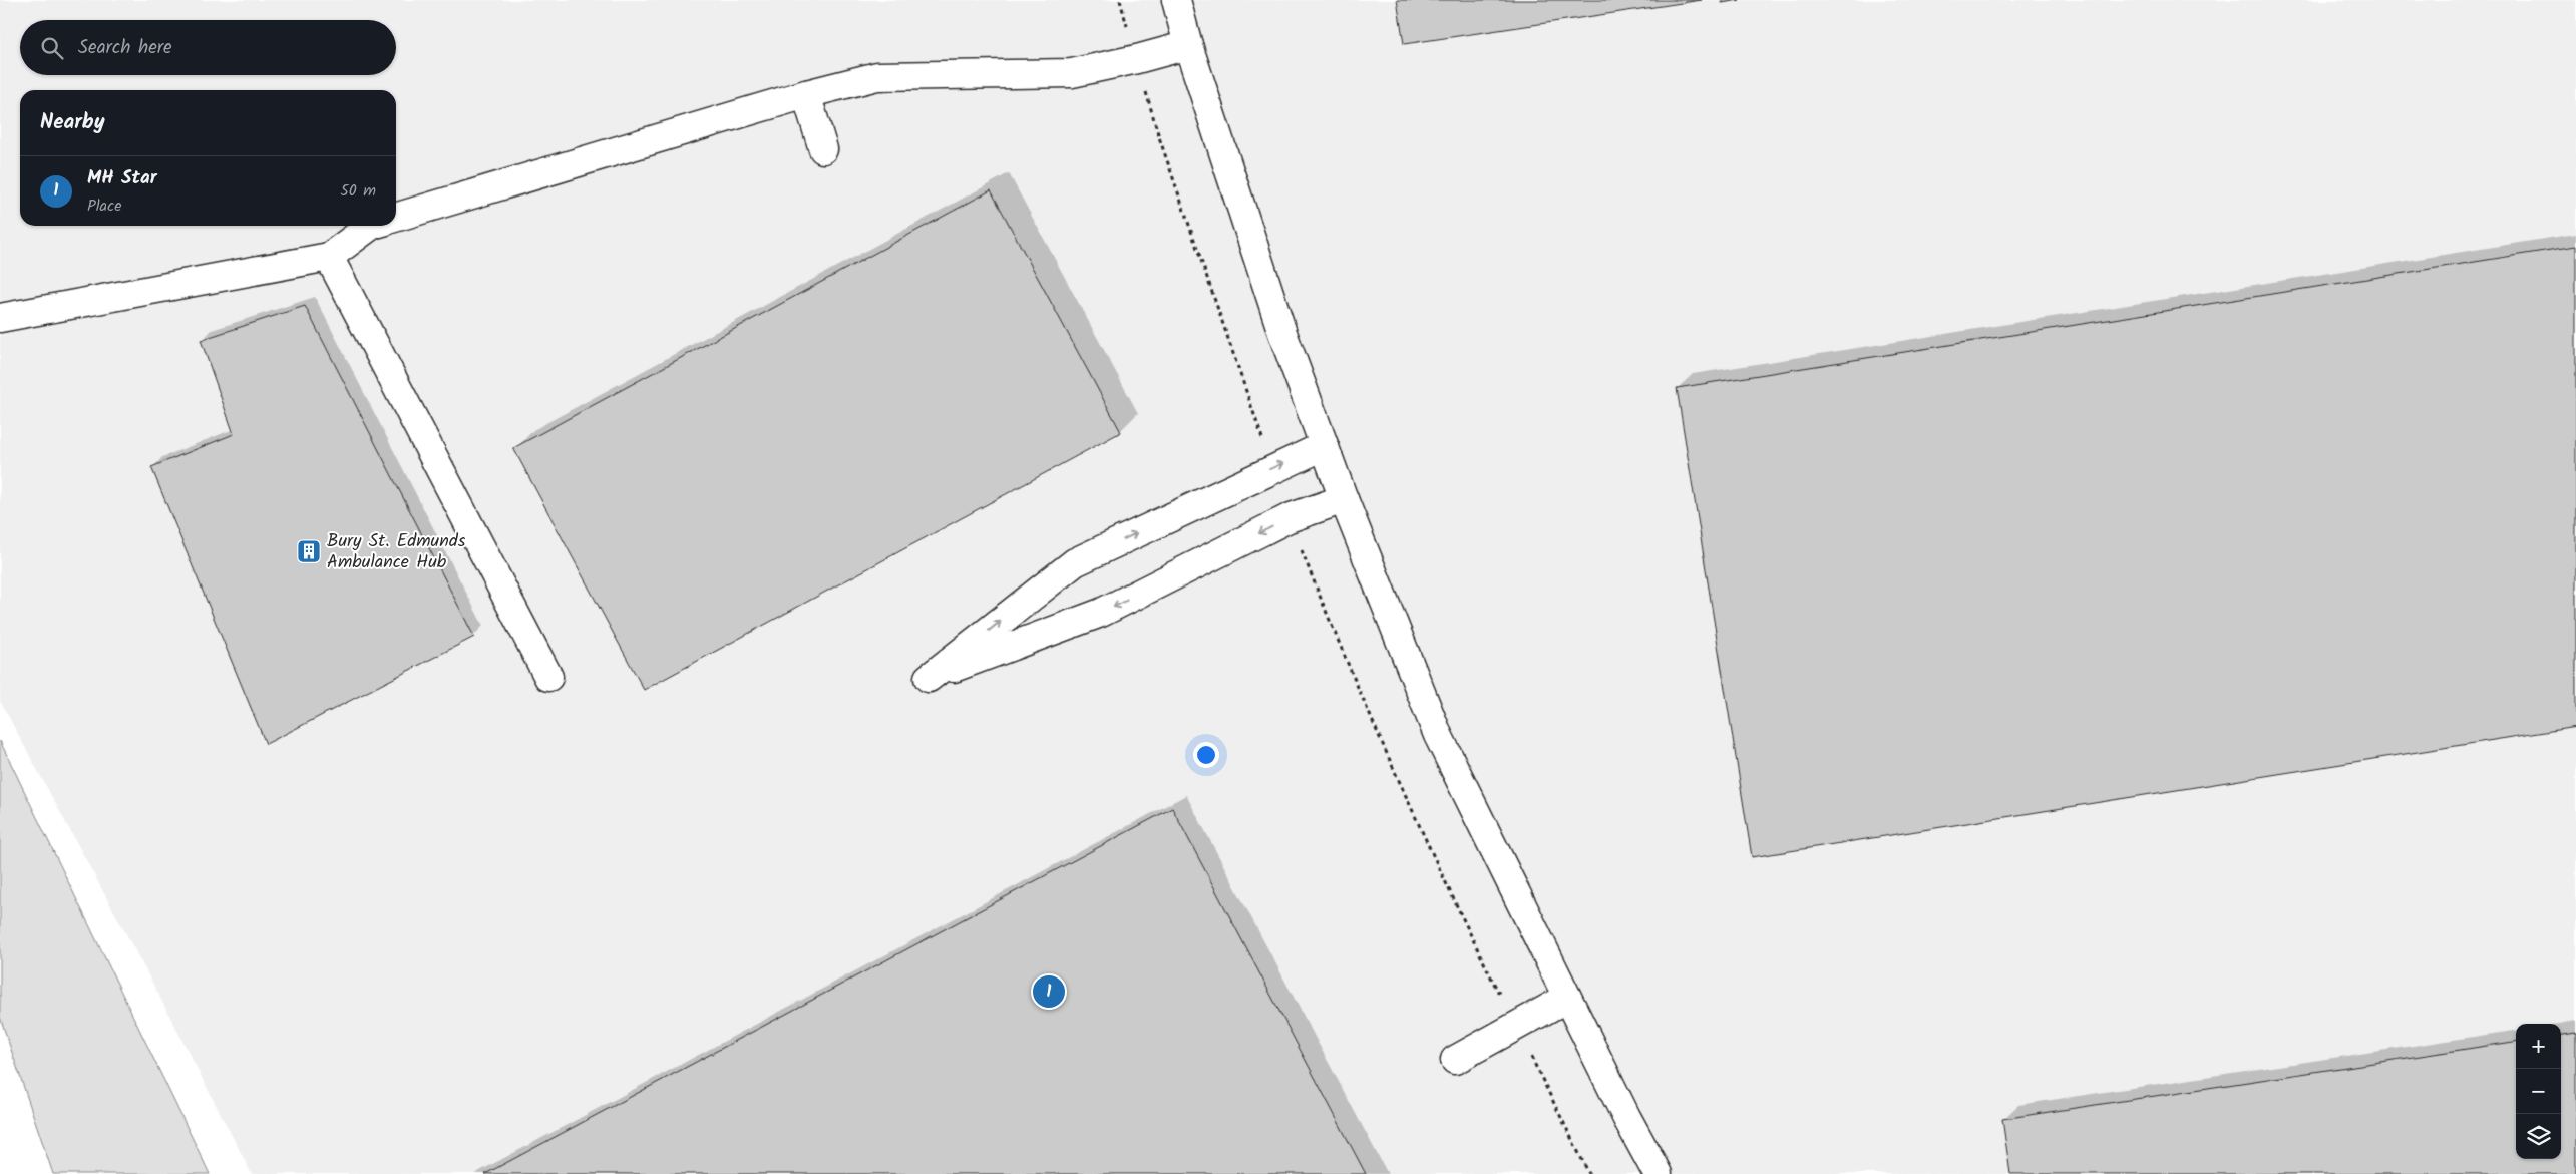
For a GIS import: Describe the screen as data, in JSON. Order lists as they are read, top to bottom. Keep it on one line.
{"places":{"building":["Bury St. Edmunds Ambulance Hub"]},"page":{"search":"Search here","heading":"Nearby","list":[{"mark":"1","name":"MH Star","note":"Place","value":"50 m"}],"pins":"1","map_buttons":["+","−"]}}
